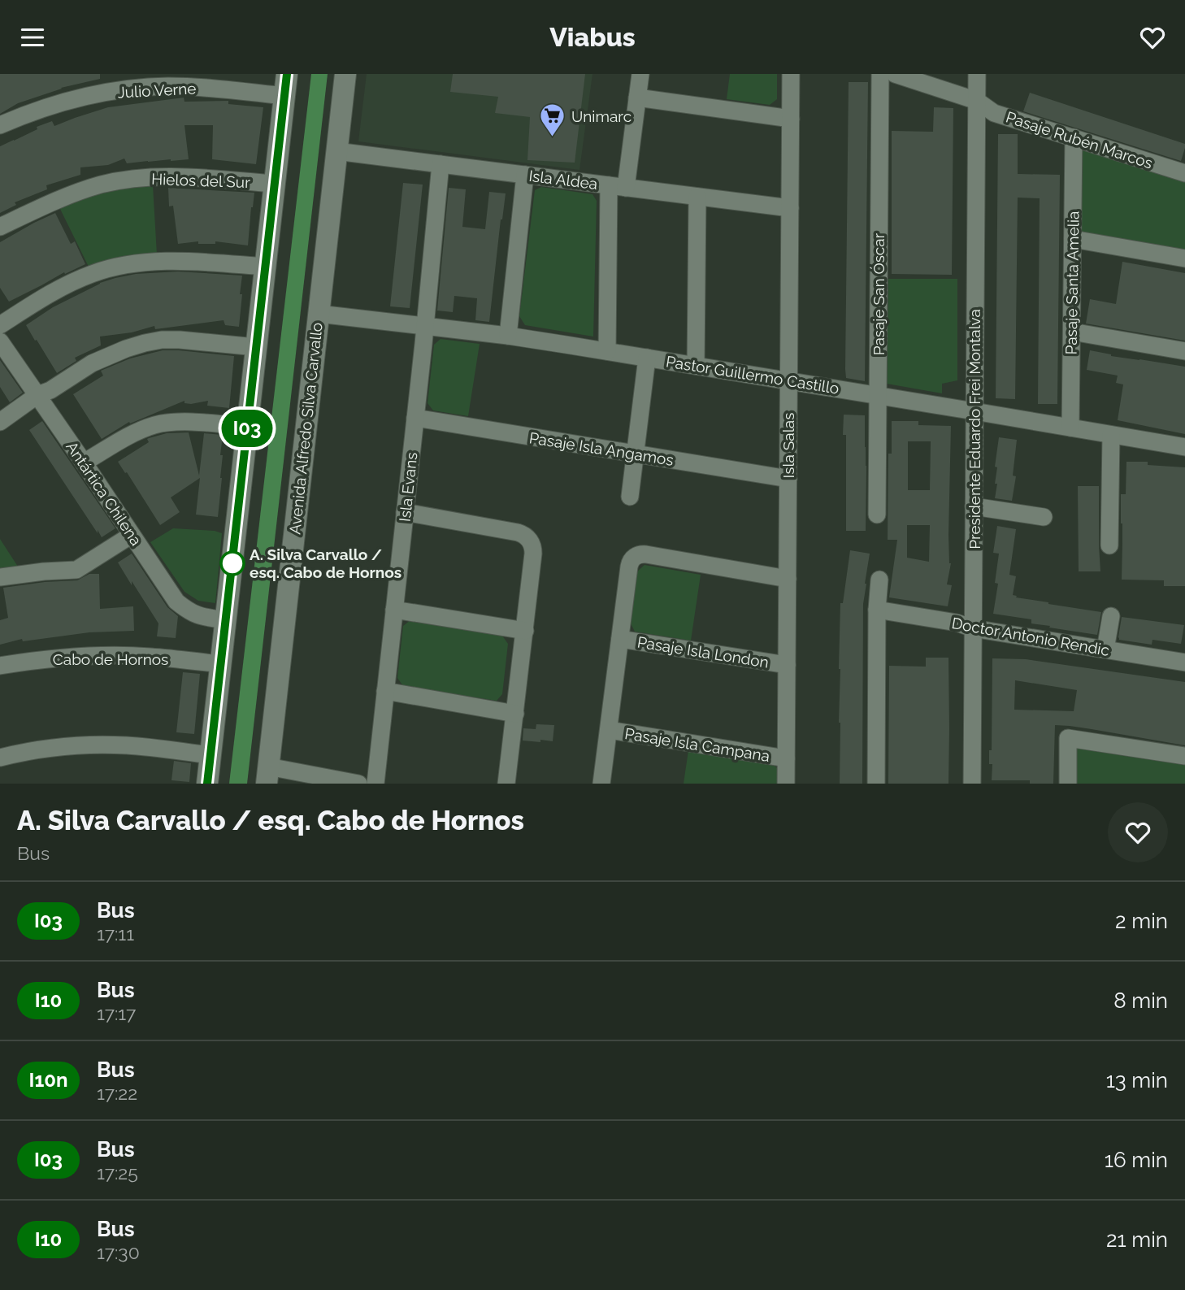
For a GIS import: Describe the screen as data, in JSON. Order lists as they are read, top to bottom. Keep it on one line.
{"streets":{"street":["Julio Verne","Pasaje Rubén Marcos","Isla Aldea","Hielos del Sur","Pasaje Santa Amelia","Pasaje San Óscar","Pastor Guillermo Castillo","Avenida Alfredo Silva Carvallo","Presidente Eduardo Frei Montalva","Isla Salas","Pasaje Isla Angamos","Isla Evans","Antártica Chilena","Doctor Antonio Rendic","Pasaje Isla London","Cabo de Hornos","Pasaje Isla Campana"]},"crossings":[["Pasaje Rubén Marcos","Pasaje Santa Amelia"],["Pasaje Rubén Marcos","Presidente Eduardo Frei Montalva"],["Isla Aldea","Avenida Alfredo Silva Carvallo"],["Isla Aldea","Isla Salas"],["Isla Aldea","Isla Evans"],["Pasaje Santa Amelia","Pastor Guillermo Castillo"],["Pasaje San Óscar","Pastor Guillermo Castillo"],["Pastor Guillermo Castillo","Avenida Alfredo Silva Carvallo"],["Pastor Guillermo Castillo","Presidente Eduardo Frei Montalva"],["Pastor Guillermo Castillo","Isla Salas"],["Pastor Guillermo Castillo","Isla Evans"],["Presidente Eduardo Frei Montalva","Doctor Antonio Rendic"],["Isla Salas","Pasaje Isla Angamos"],["Isla Salas","Pasaje Isla London"],["Isla Salas","Pasaje Isla Campana"],["Pasaje Isla Angamos","Isla Evans"]],"places":{"supermarket":["Unimarc"],"other":["A. Silva Carvallo / esq. Cabo de Hornos"]},"lines":["bus line I03"],"page":{"header":"Viabus","on_map":"I03","heading":["A. Silva Carvallo / esq. Cabo de Hornos","Bus"],"list":[{"mark":"I03","name":"Bus","note":"17:11","value":"2 min"},{"mark":"I10","name":"Bus","note":"17:17","value":"8 min"},{"mark":"I10n","name":"Bus","note":"17:22","value":"13 min"},{"mark":"I03","name":"Bus","note":"17:25","value":"16 min"},{"mark":"I10","name":"Bus","note":"17:30","value":"21 min"}]}}
